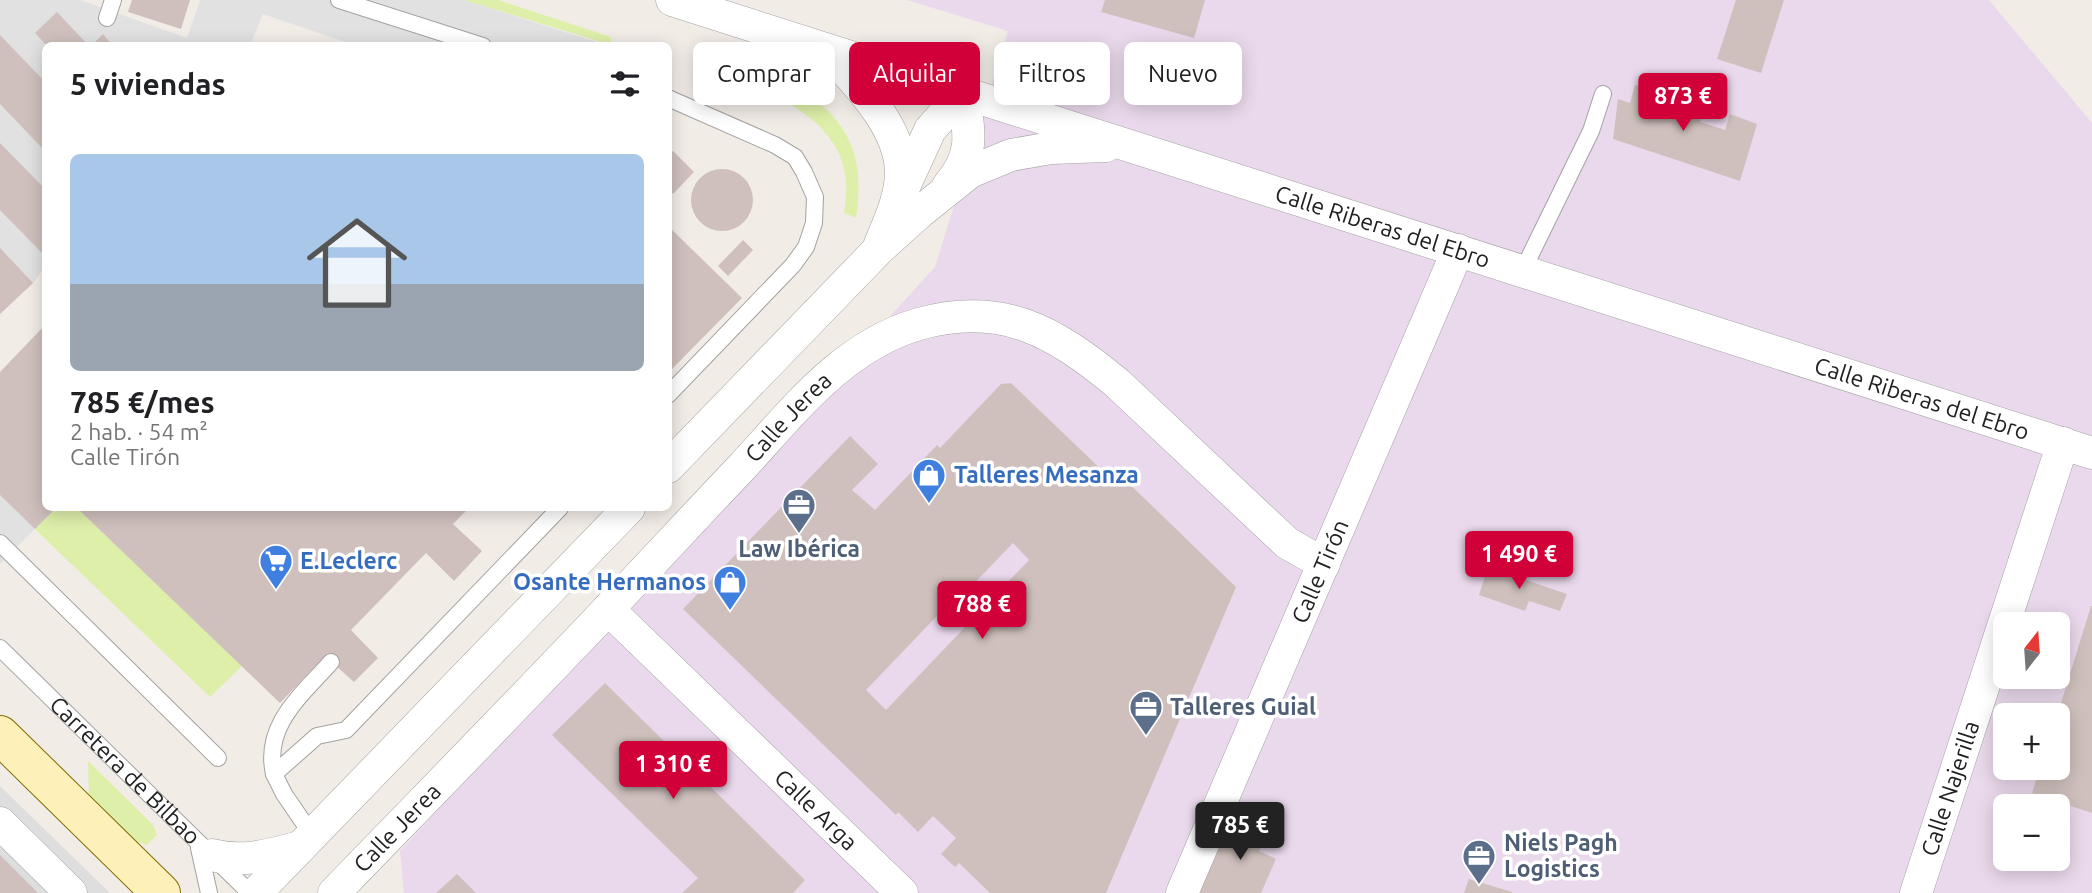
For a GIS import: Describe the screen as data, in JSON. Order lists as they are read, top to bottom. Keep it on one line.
{"streets":{"street":["Calle Riberas del Ebro","Calle Jerea","Calle Tirón","Calle Najerilla","Calle Arga"],"lane":["Carretera de Bilbao"]},"crossings":[["Calle Riberas del Ebro","Calle Tirón"],["Calle Riberas del Ebro","Calle Najerilla"],["Calle Jerea","Calle Tirón"],["Calle Jerea","Calle Arga"]],"places":{"shop":["Talleres Mesanza","Osante Hermanos"],"office":["Law Ibérica","Talleres Guial","Niels Pagh Logistics"],"supermarket":["E.Leclerc"]},"north":"top","page":{"chip":["Comprar","Alquilar","Filtros","Nuevo"],"heading":"5 viviendas","price":["873 €","1 490 €","788 €","1 310 €","785 €"],"list":[{"name":"785 €/mes","note":"2 hab. · 54 m² · Calle Tirón"}],"map_buttons":["+","−"]}}
